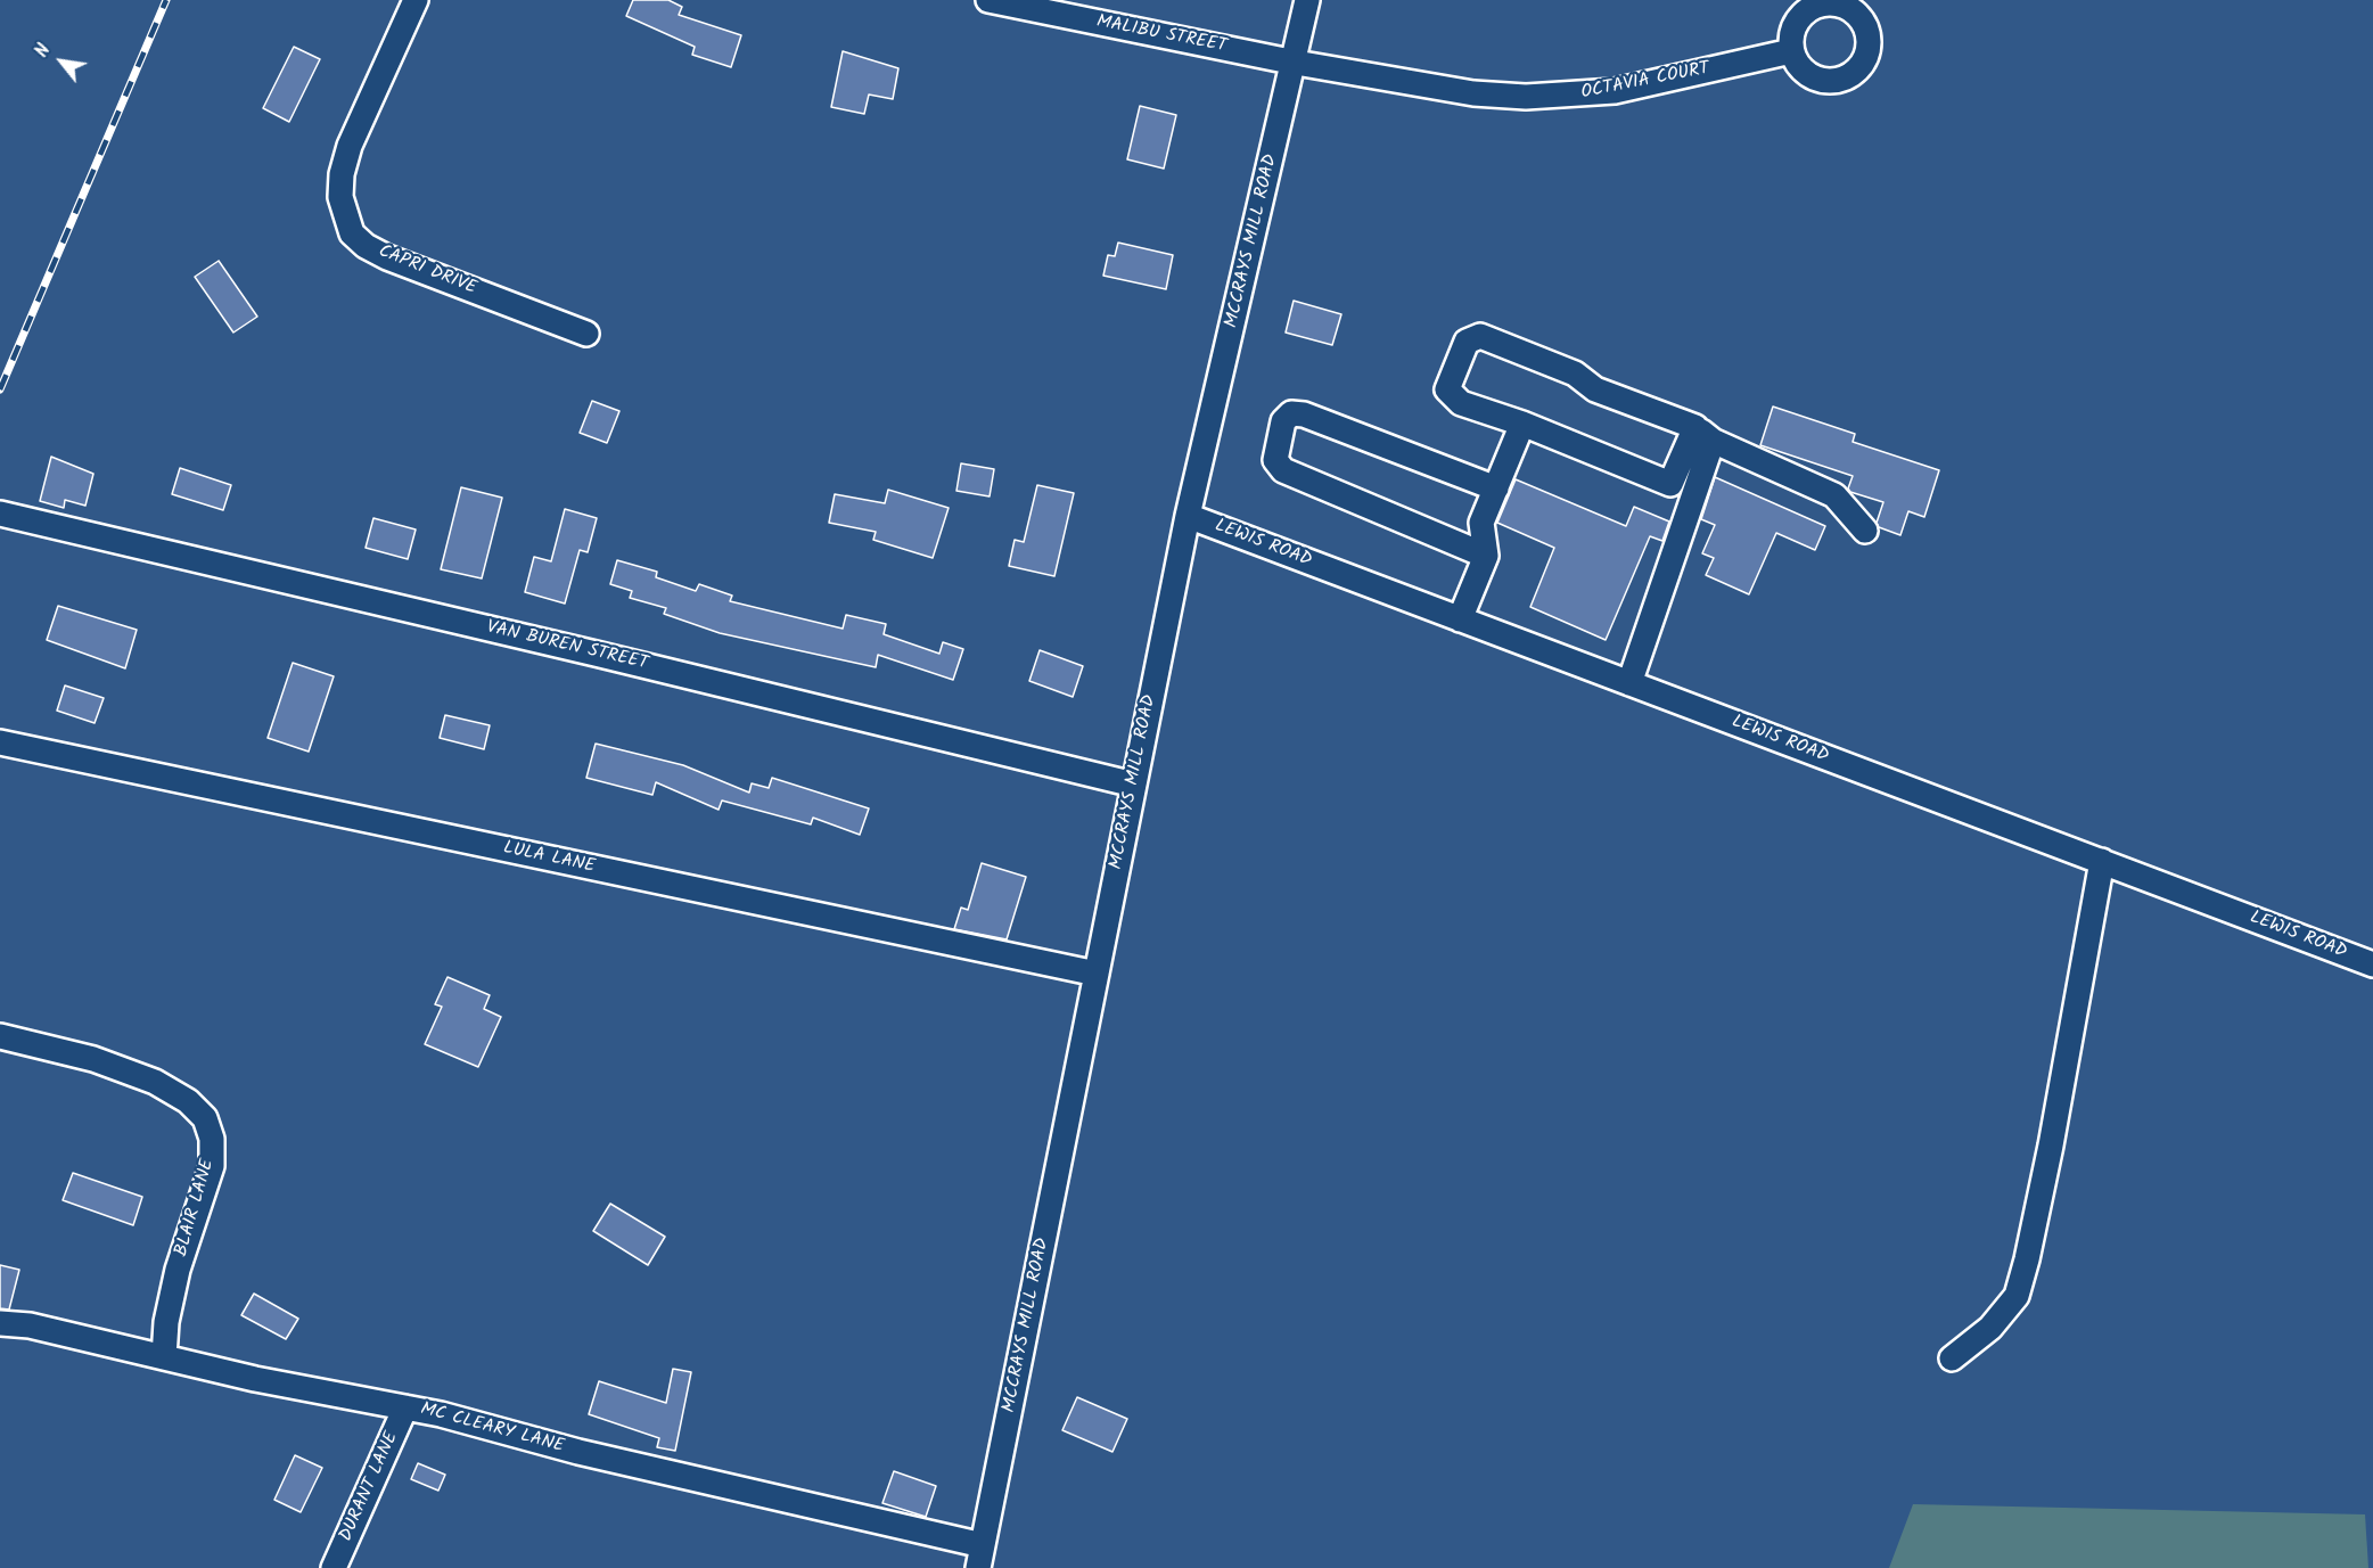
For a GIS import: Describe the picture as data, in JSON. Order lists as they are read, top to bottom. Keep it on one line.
{"streets":{"street":["MALIBU STREET","OCTAVIA COURT","MCCRAYS MILL ROAD","CAPRI DRIVE","LEWIS ROAD","VAN BUREN STREET","LULA LANE","BLAIR LANE","MC CLEARY LANE","DURANT LANE"]},"crossings":[["MALIBU STREET","OCTAVIA COURT"],["MALIBU STREET","MCCRAYS MILL ROAD"],["OCTAVIA COURT","MCCRAYS MILL ROAD"],["MCCRAYS MILL ROAD","LEWIS ROAD"],["MCCRAYS MILL ROAD","VAN BUREN STREET"],["MCCRAYS MILL ROAD","LULA LANE"],["MCCRAYS MILL ROAD","MC CLEARY LANE"],["BLAIR LANE","MC CLEARY LANE"],["MC CLEARY LANE","DURANT LANE"]],"north":"top left"}
